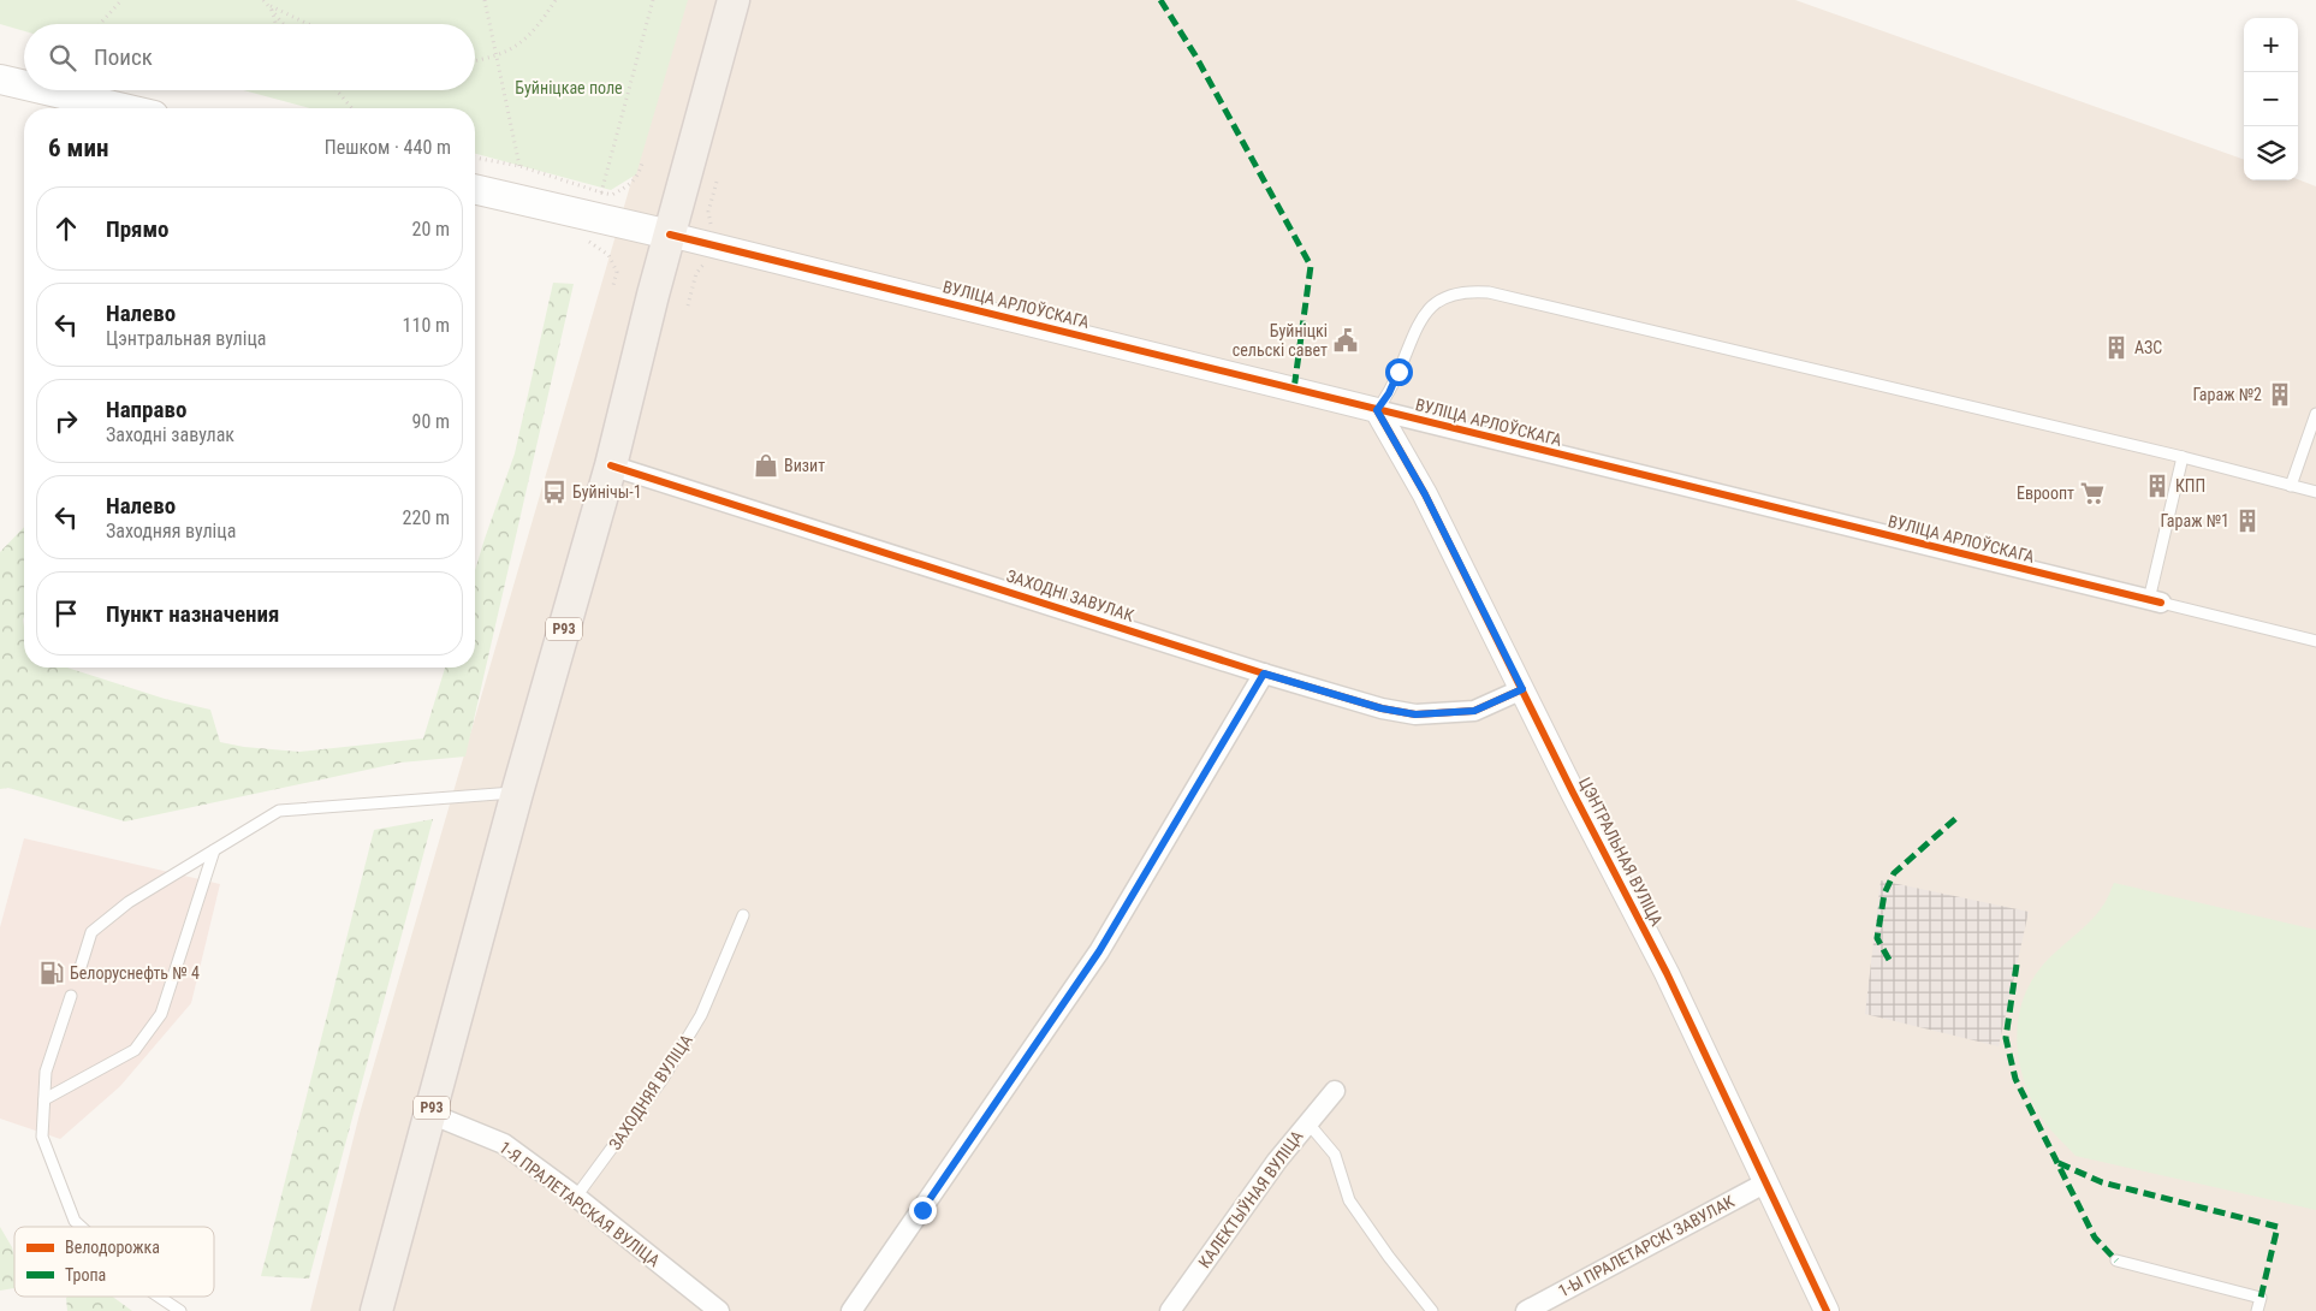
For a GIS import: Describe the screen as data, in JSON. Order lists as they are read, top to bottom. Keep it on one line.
{"streets":{"main road":["Р93"],"street":["ВУЛІЦА АРЛОЎСКАГА","ЗАХОДНІ ЗАВУЛАК","ЦЭНТРАЛЬНАЯ ВУЛІЦА","КАЛЕКТЫЎНАЯ ВУЛІЦА","1-Я ПРАЛЕТАРСКАЯ ВУЛІЦА","1-Ы ПРАЛЕТАРСКІ ЗАВУЛАК"],"lane":["ЗАХОДНЯЯ ВУЛІЦА"]},"crossings":[["ВУЛІЦА АРЛОЎСКАГА","Р93"],["ВУЛІЦА АРЛОЎСКАГА","ЦЭНТРАЛЬНАЯ ВУЛІЦА"],["ЗАХОДНІ ЗАВУЛАК","Р93"],["ЗАХОДНІ ЗАВУЛАК","ЦЭНТРАЛЬНАЯ ВУЛІЦА"],["Р93","1-Я ПРАЛЕТАРСКАЯ ВУЛІЦА"],["ЦЭНТРАЛЬНАЯ ВУЛІЦА","1-Ы ПРАЛЕТАРСКІ ЗАВУЛАК"],["ЗАХОДНЯЯ ВУЛІЦА","1-Я ПРАЛЕТАРСКАЯ ВУЛІЦА"]],"parks":["Буйніцкае поле"],"places":{"public building":["Буйніцкі сельскі савет"],"building":["АЗС","Гараж №2","КПП","Гараж №1"],"shop":["Визит"],"bus stop":["Буйнічы-1"],"supermarket":["Евроопт"],"fuel station":["Белоруснефть № 4"]},"legend":["Велодорожка","Тропа"],"page":{"map_buttons":["+","−"],"search":"Поиск","heading":["6 мин","Пешком · 440 m"],"list":[["Прямо","20 m"],["Налево","Цэнтральная вуліца","110 m"],["Направо","Заходні завулак","90 m"],["Налево","Заходняя вуліца","220 m"],"Пункт назначения"]}}
